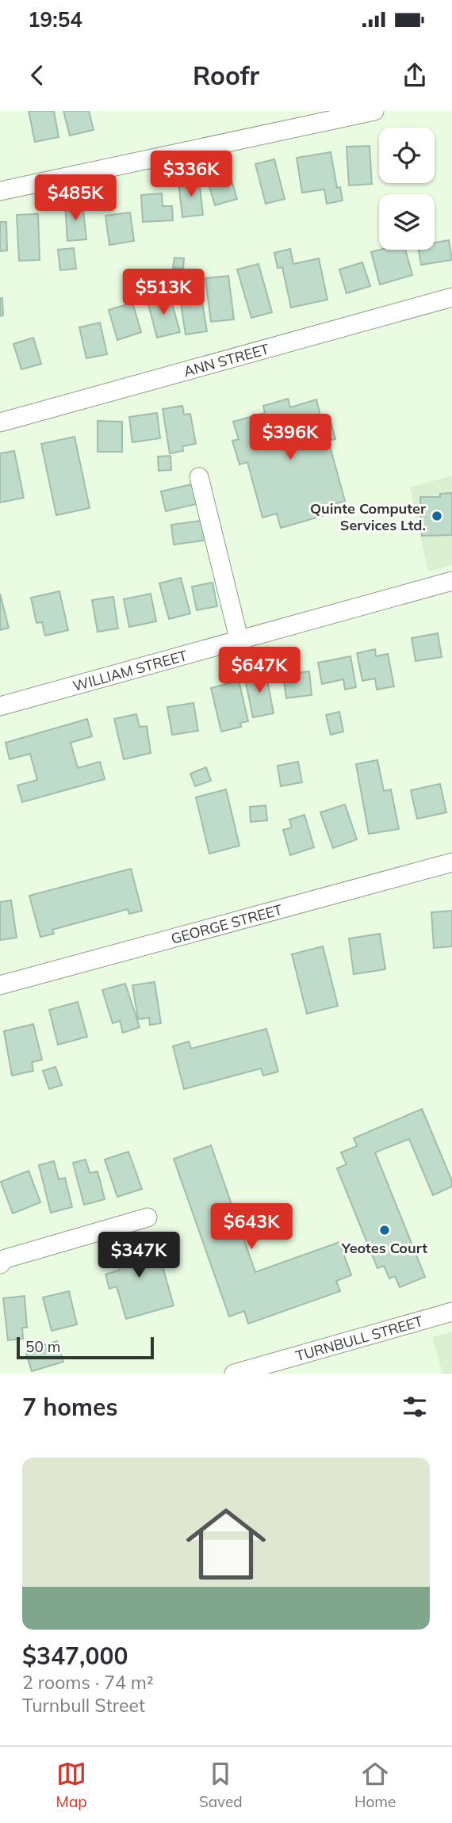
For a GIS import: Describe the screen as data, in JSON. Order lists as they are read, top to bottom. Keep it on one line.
{"streets":{"street":["ANN STREET","WILLIAM STREET","GEORGE STREET","TURNBULL STREET"]},"places":["Quinte Computer Services Ltd.","Yeotes Court"],"scale_bar":"50 m","page":{"status":"19:54","header":"Roofr","price":["$336K","$485K","$513K","$396K","$647K","$643K","$347K"],"scale":"50 m","heading":"7 homes","list":[{"name":"$347,000","note":"2 rooms · 74 m² · Turnbull Street"}],"tabs":["Map","Saved","Home"]}}
